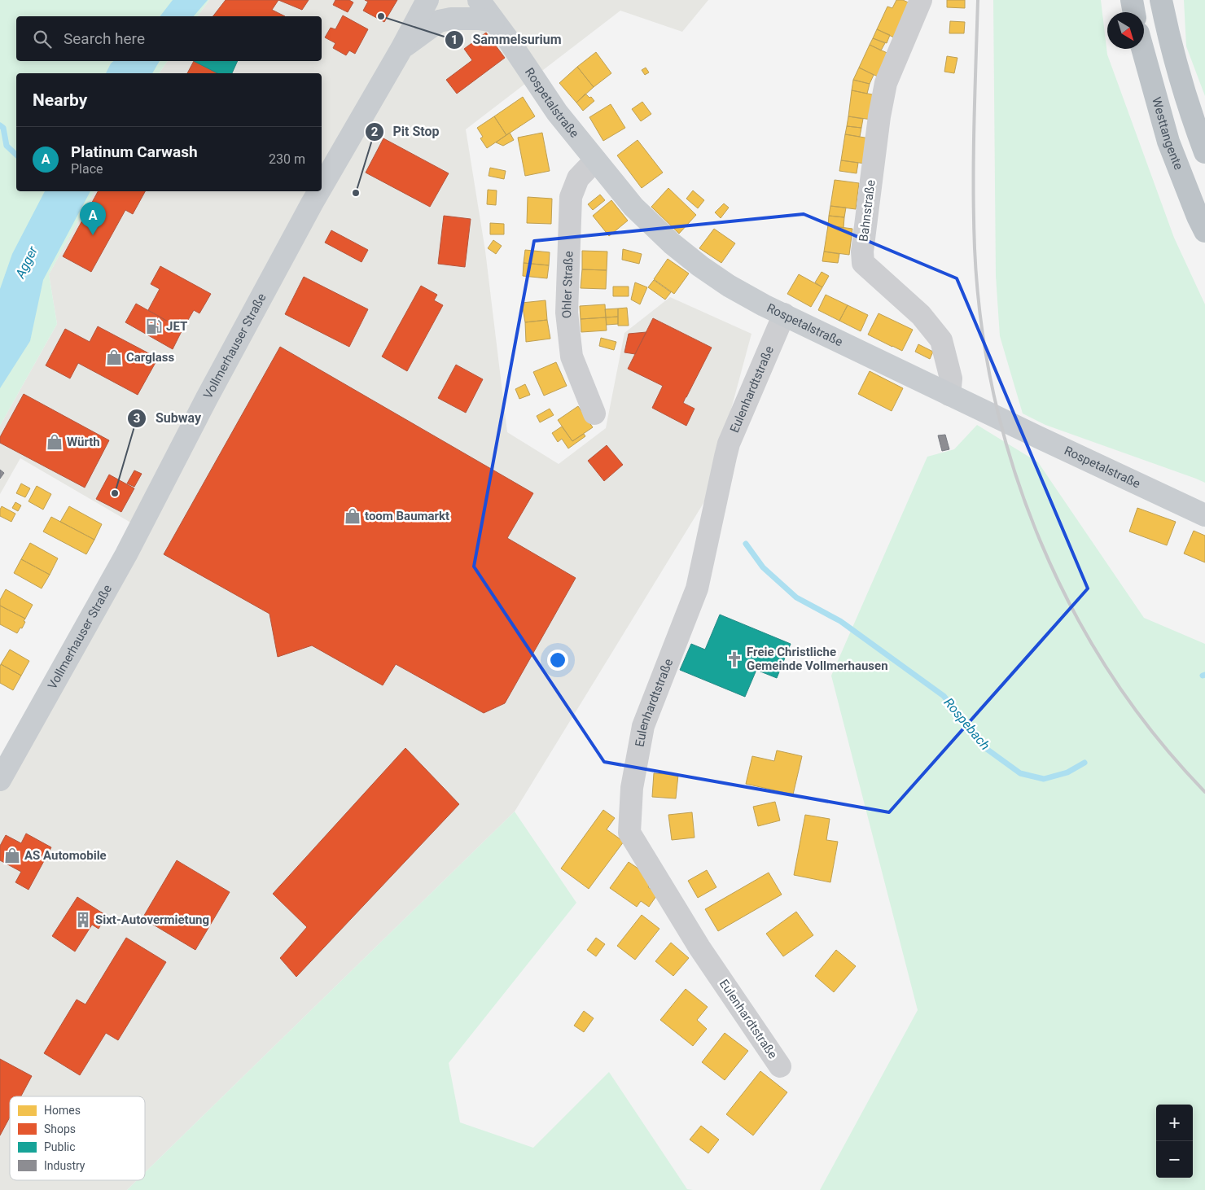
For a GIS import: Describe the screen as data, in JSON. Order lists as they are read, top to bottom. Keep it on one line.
{"streets":{"highway":["Westtangente"],"main road":["Rospetalstraße","Vollmerhauser Straße"],"street":["Bahnstraße","Ohler Straße","Eulenhardtstraße"]},"crossings":[["Rospetalstraße","Bahnstraße"],["Rospetalstraße","Ohler Straße"],["Rospetalstraße","Eulenhardtstraße"]],"water":["Agger","Rospebach"],"places":{"other":["Sammelsurium","Pit Stop","Subway"],"fuel station":["JET"],"shop":["Carglass","Würth","toom Baumarkt","AS Automobile"],"church":["Freie Christliche Gemeinde Vollmerhausen"],"building":["Sixt-Autovermietung"]},"legend":["Homes","Shops","Public","Industry"],"north":"bottom right","page":{"search":"Search here","heading":"Nearby","list":[{"mark":"A","name":"Platinum Carwash","note":"Place","value":"230 m"}],"pins":"A","map_buttons":["+","−"]}}
